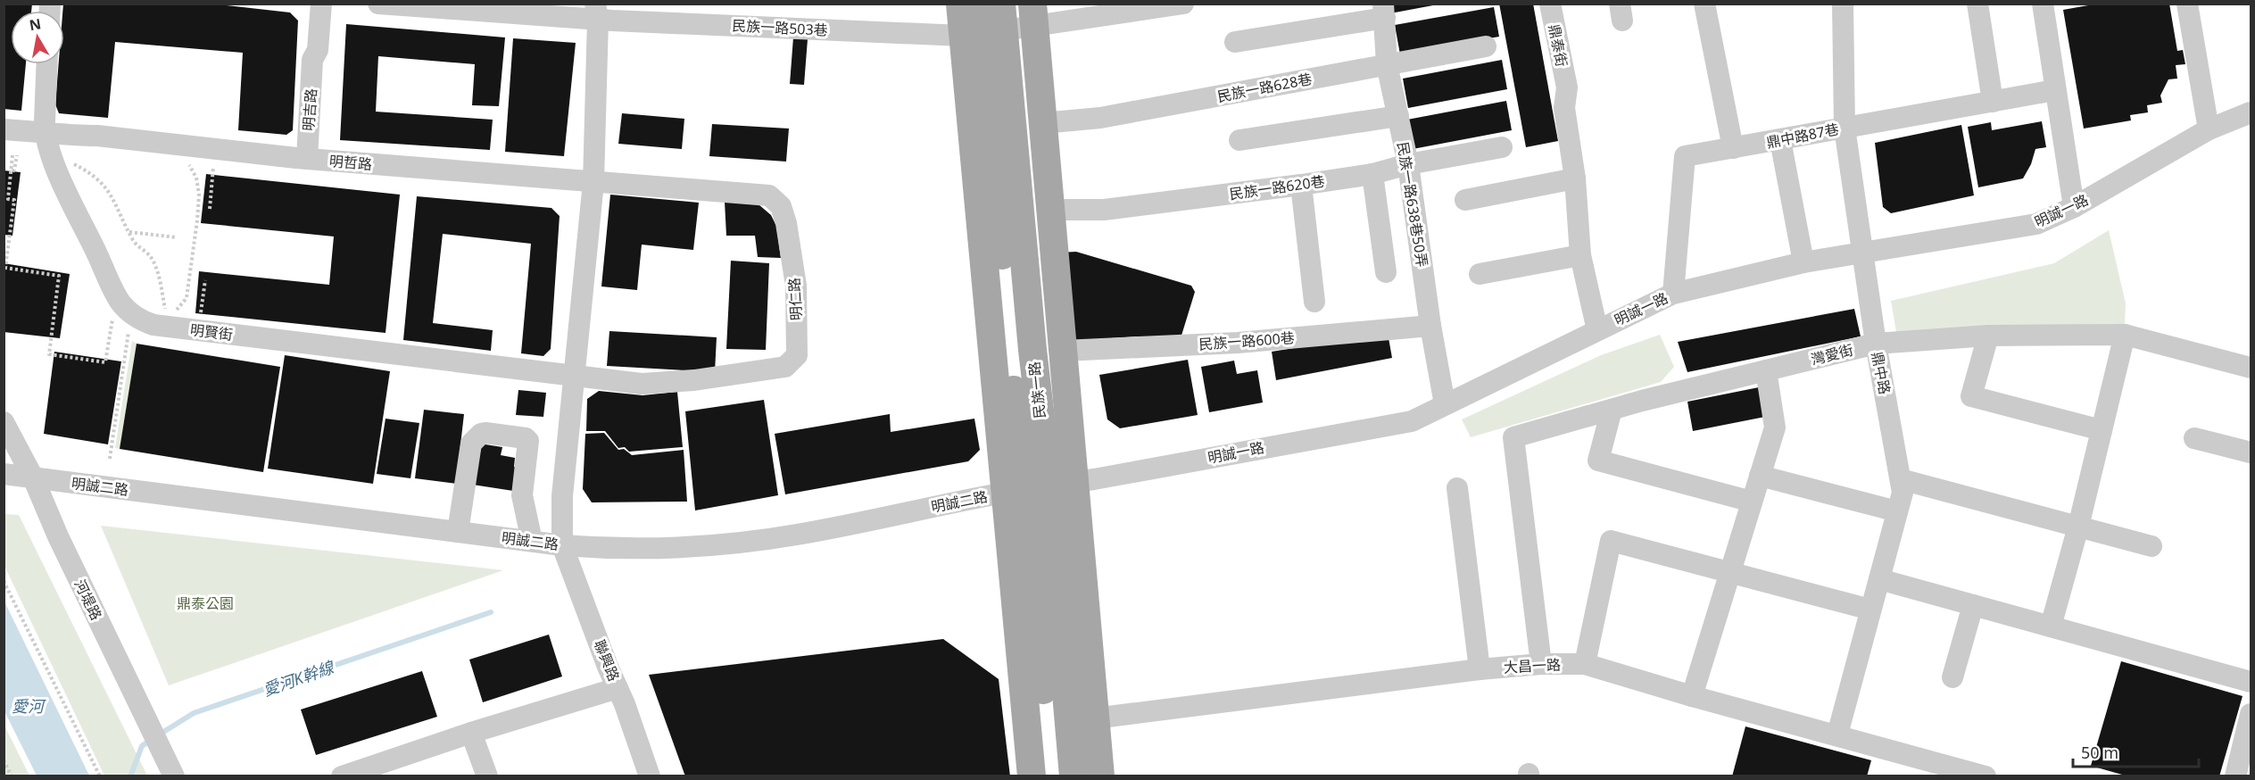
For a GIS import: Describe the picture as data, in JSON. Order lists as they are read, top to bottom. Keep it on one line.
{"streets":{"main road":["民族一路"],"street":["民族一路503巷","鼎泰街","民族一路628巷","明吉路","鼎中路87巷","明哲路","民族一路620巷","民族一路638巷50弄","明誠一路","明仁路","明賢街","民族一路600巷","灣愛街","鼎中路","明誠二路","河堤路","聯興路","大昌一路"]},"crossings":[["民族一路503巷","民族一路"],["鼎泰街","明誠一路"],["民族一路628巷","民族一路638巷50弄"],["民族一路628巷","民族一路"],["明吉路","明哲路"],["鼎中路87巷","明誠一路"],["鼎中路87巷","鼎中路"],["明哲路","明仁路"],["明哲路","明賢街"],["民族一路620巷","民族一路638巷50弄"],["民族一路620巷","民族一路"],["民族一路638巷50弄","明誠一路"],["民族一路638巷50弄","民族一路600巷"],["明誠一路","鼎中路"],["明誠一路","民族一路"],["明誠一路","明誠二路"],["明仁路","明賢街"],["民族一路600巷","民族一路"],["灣愛街","鼎中路"],["灣愛街","大昌一路"],["鼎中路","大昌一路"],["民族一路","明誠二路"],["民族一路","大昌一路"],["明誠二路","河堤路"],["明誠二路","聯興路"]],"water":["愛河K幹線","愛河"],"parks":["鼎泰公園"],"scale_bar":"50 m","north":"top"}
